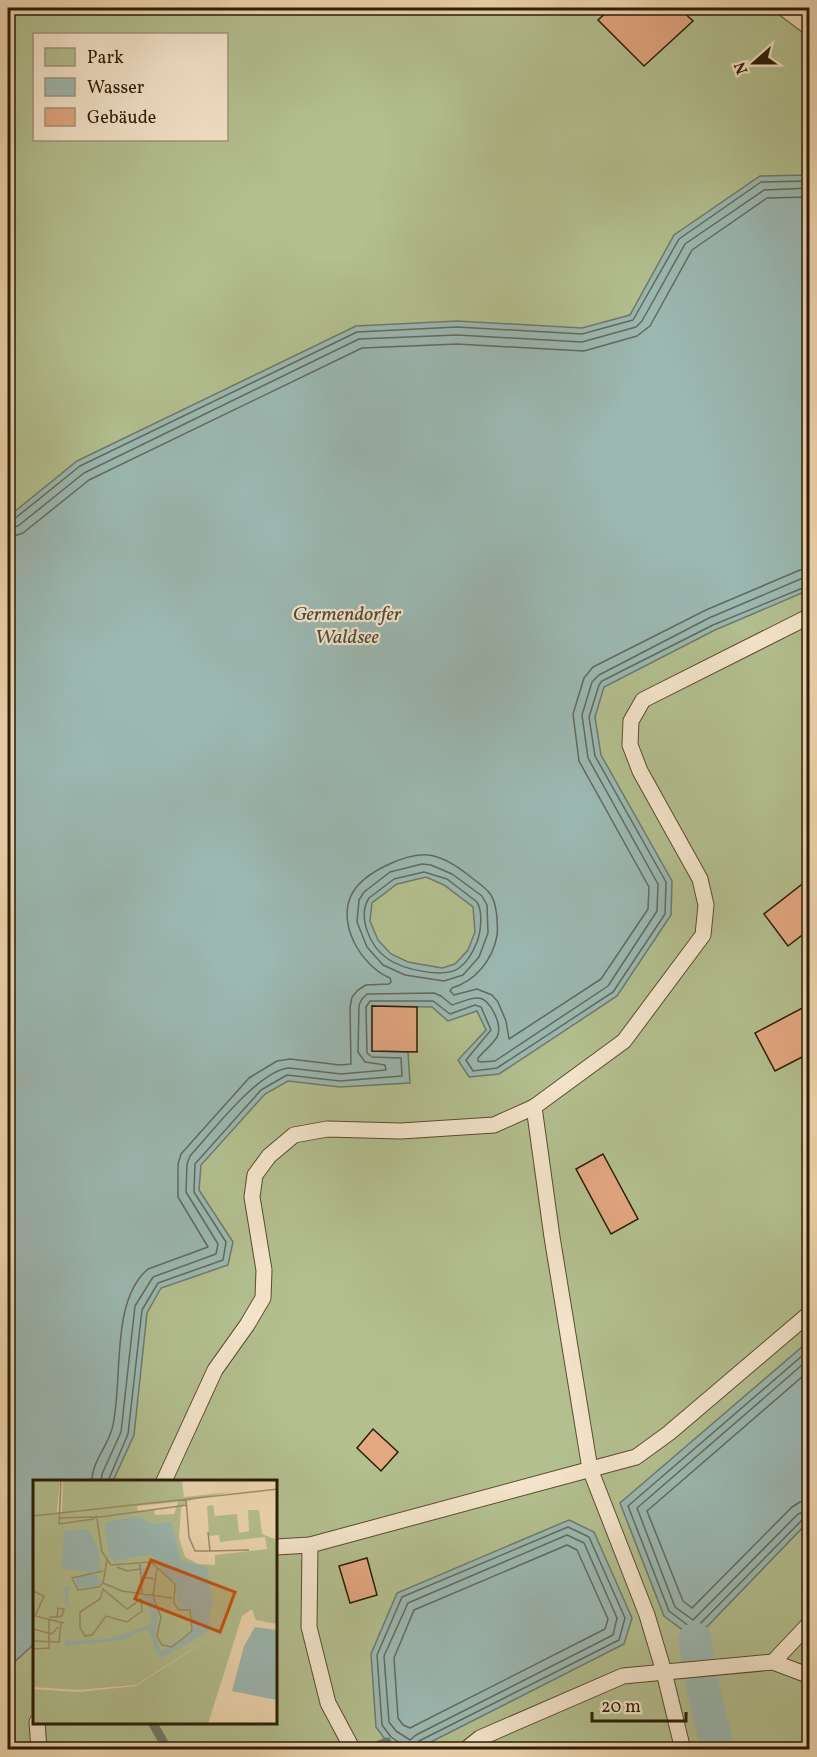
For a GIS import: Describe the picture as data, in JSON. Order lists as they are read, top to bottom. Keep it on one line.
{"water":["Germendorfer Waldsee"],"legend":["Park","Wasser","Gebäude"],"scale_bar":"20 m","north":"left"}
